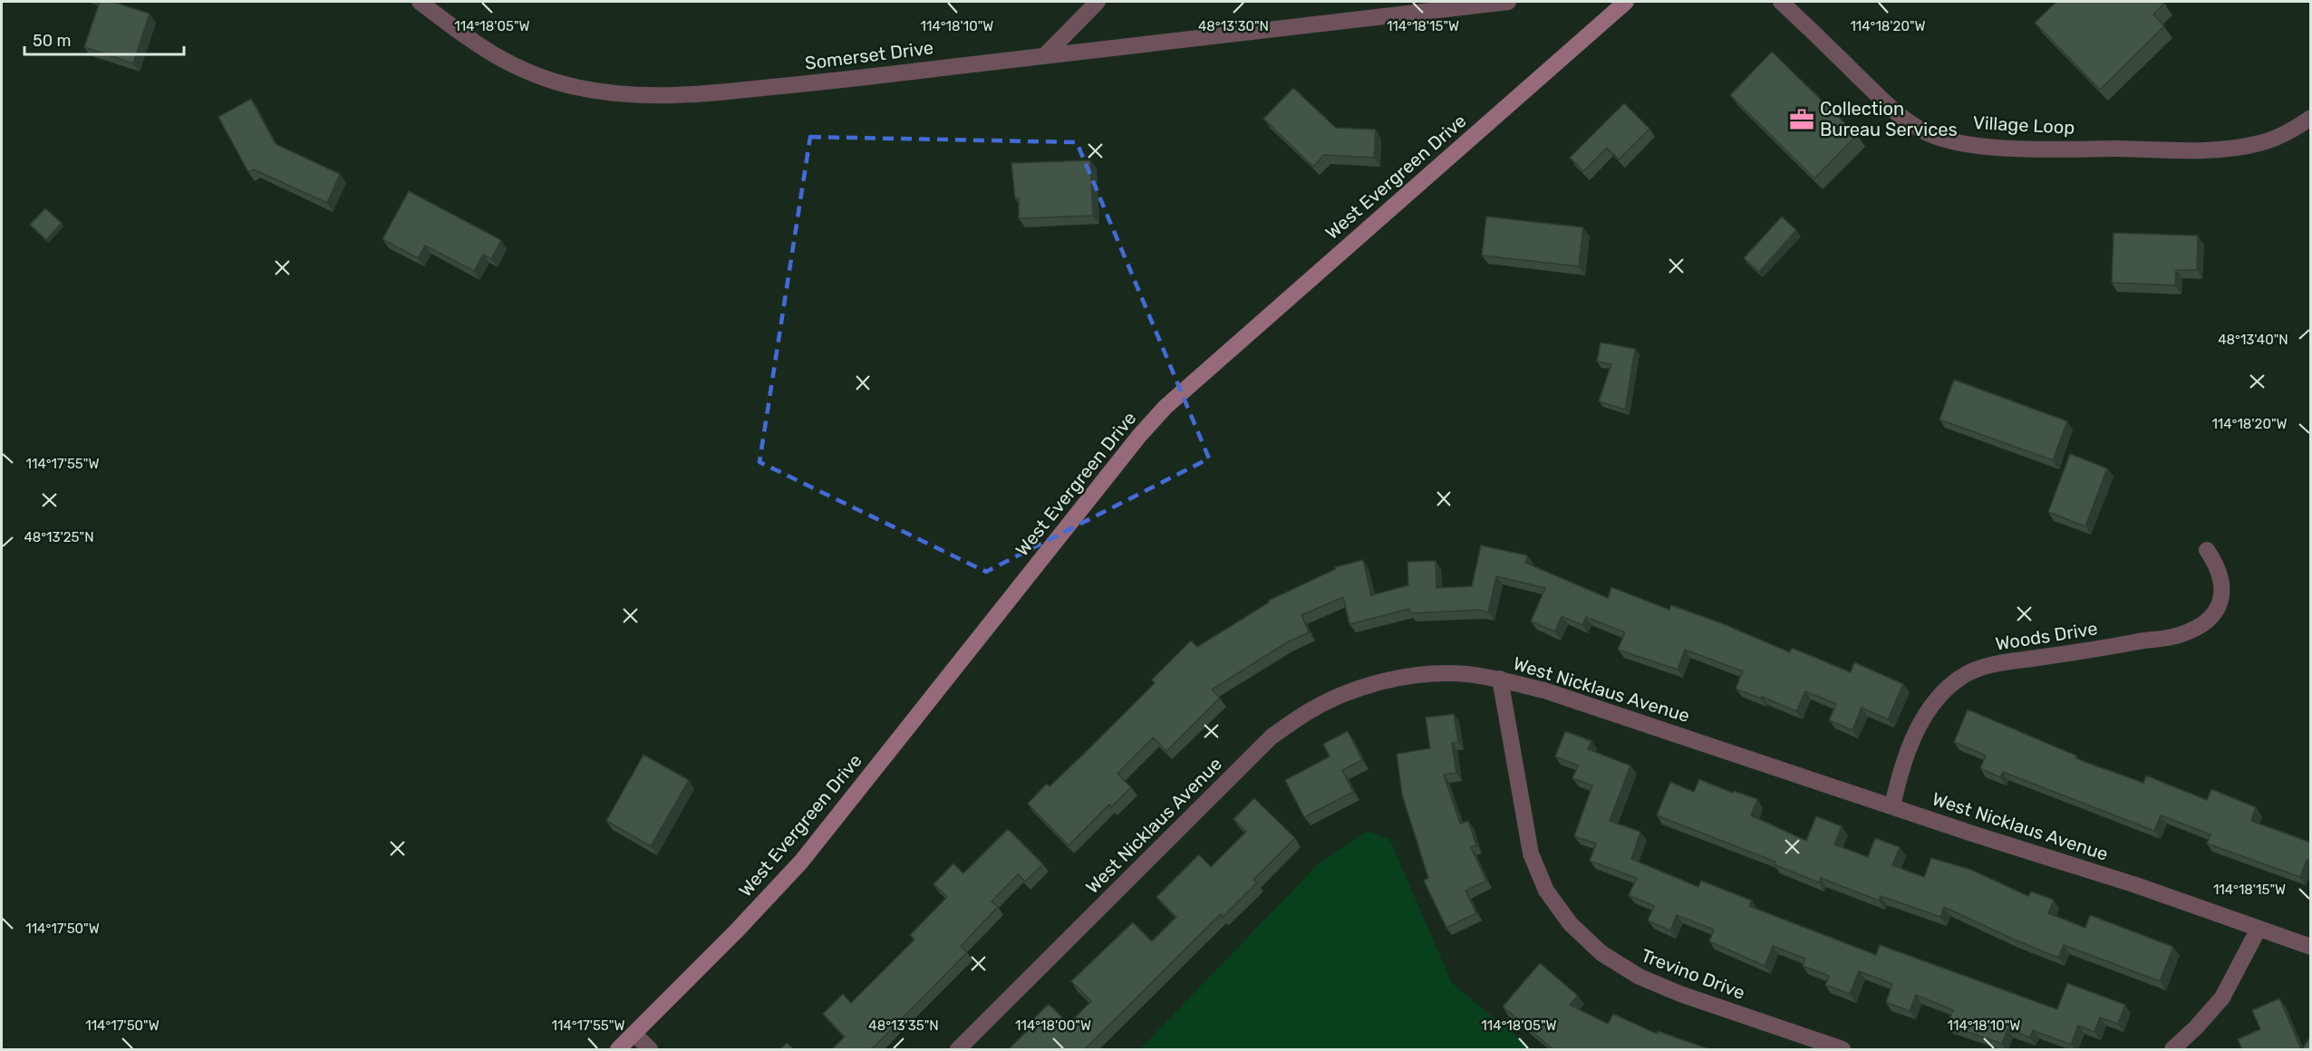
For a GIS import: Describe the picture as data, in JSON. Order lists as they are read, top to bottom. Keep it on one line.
{"streets":{"street":["Somerset Drive","Village Loop","West Evergreen Drive","Woods Drive","West Nicklaus Avenue","Trevino Drive"]},"crossings":[["Woods Drive","West Nicklaus Avenue"],["West Nicklaus Avenue","Trevino Drive"]],"places":{"office":["Collection Bureau Services"]},"scale_bar":"50 m","coordinates":["114°18'05\"W","114°18'10\"W","48°13'30\"N","114°18'15\"W","114°18'20\"W","48°13'40\"N","114°17'55\"W","48°13'25\"N","114°17'50\"W","48°13'35\"N","114°18'00\"W"]}
